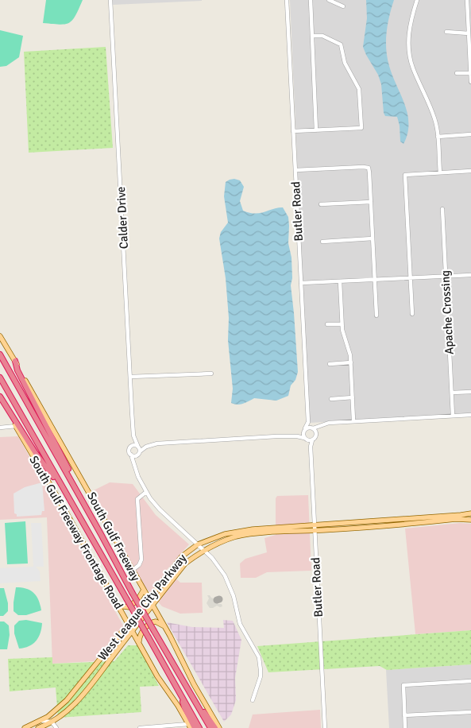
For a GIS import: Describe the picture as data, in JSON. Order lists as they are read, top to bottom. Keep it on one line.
{"streets":{"highway":["South Gulf Freeway"],"main road":["South Gulf Freeway Frontage Road","West League City Parkway"],"street":["Butler Road","Calder Drive","Apache Crossing"]},"crossings":[["Butler Road","West League City Parkway"],["South Gulf Freeway Frontage Road","West League City Parkway"]]}
